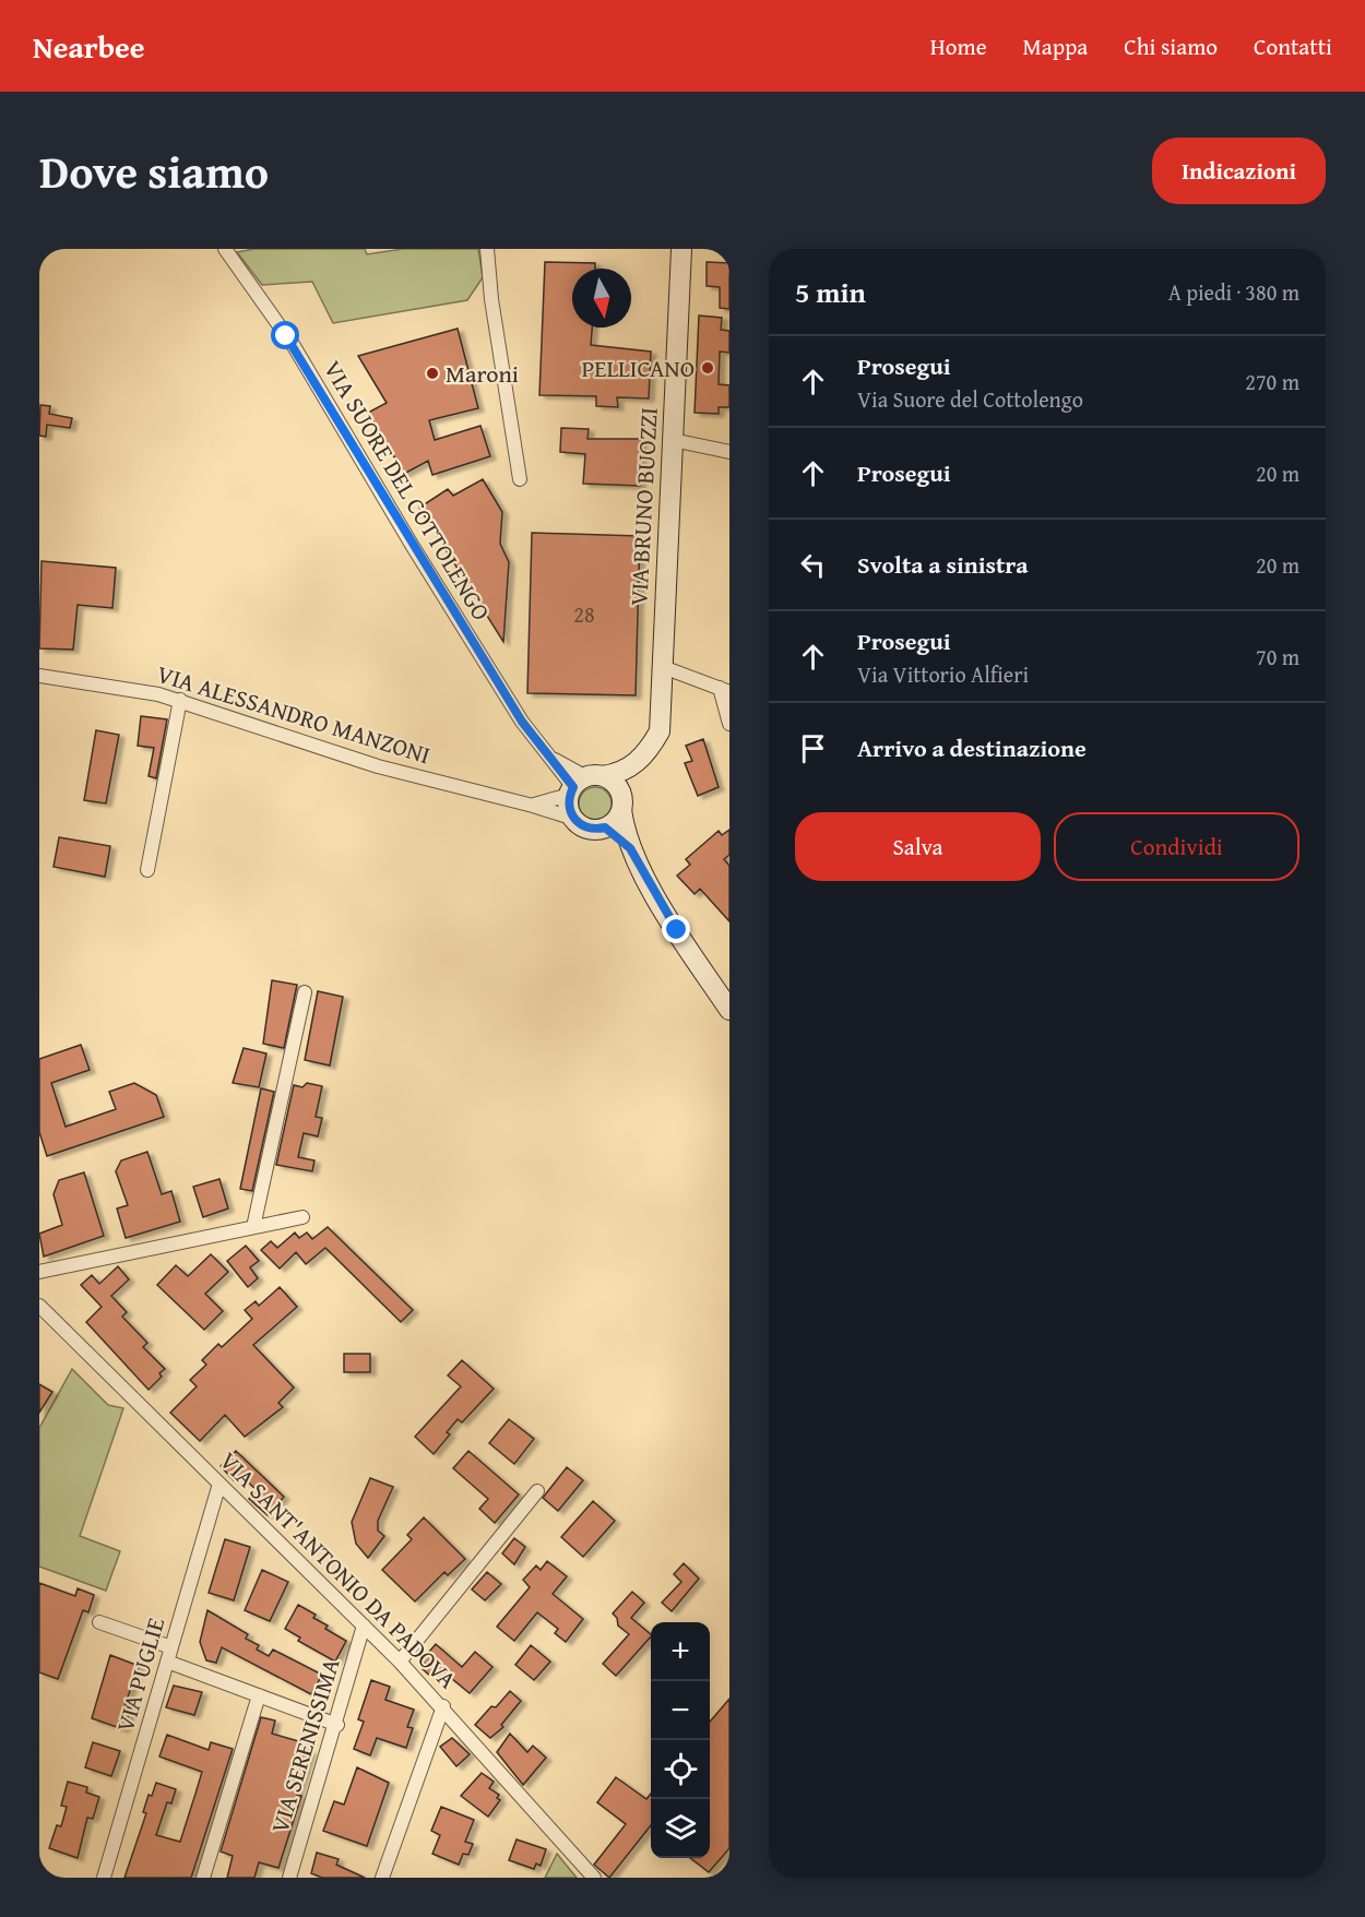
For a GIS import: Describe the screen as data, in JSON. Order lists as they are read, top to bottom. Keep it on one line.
{"streets":{"street":["VIA SUORE DEL COTTOLENGO","VIA BRUNO BUOZZI","VIA ALESSANDRO MANZONI","VIA SANT'ANTONIO DA PADOVA","VIA PUGLIE","VIA SERENISSIMA"]},"crossings":[["VIA SUORE DEL COTTOLENGO","VIA BRUNO BUOZZI"],["VIA SUORE DEL COTTOLENGO","VIA ALESSANDRO MANZONI"],["VIA BRUNO BUOZZI","VIA ALESSANDRO MANZONI"],["VIA SANT'ANTONIO DA PADOVA","VIA PUGLIE"],["VIA SANT'ANTONIO DA PADOVA","VIA SERENISSIMA"]],"places":["PELLICANO","Maroni"],"house_numbers":["28"],"north":"bottom","page":{"header":"Nearbee","nav":["Home","Mappa","Chi siamo","Contatti"],"title":"Dove siamo","buttons":["Indicazioni",["Salva","Condividi"]],"heading":["5 min","A piedi · 380 m"],"list":[["Prosegui","Via Suore del Cottolengo","270 m"],["Prosegui","20 m"],["Svolta a sinistra","20 m"],["Prosegui","Via Vittorio Alfieri","70 m"],"Arrivo a destinazione"],"map_buttons":["+","−"]}}
